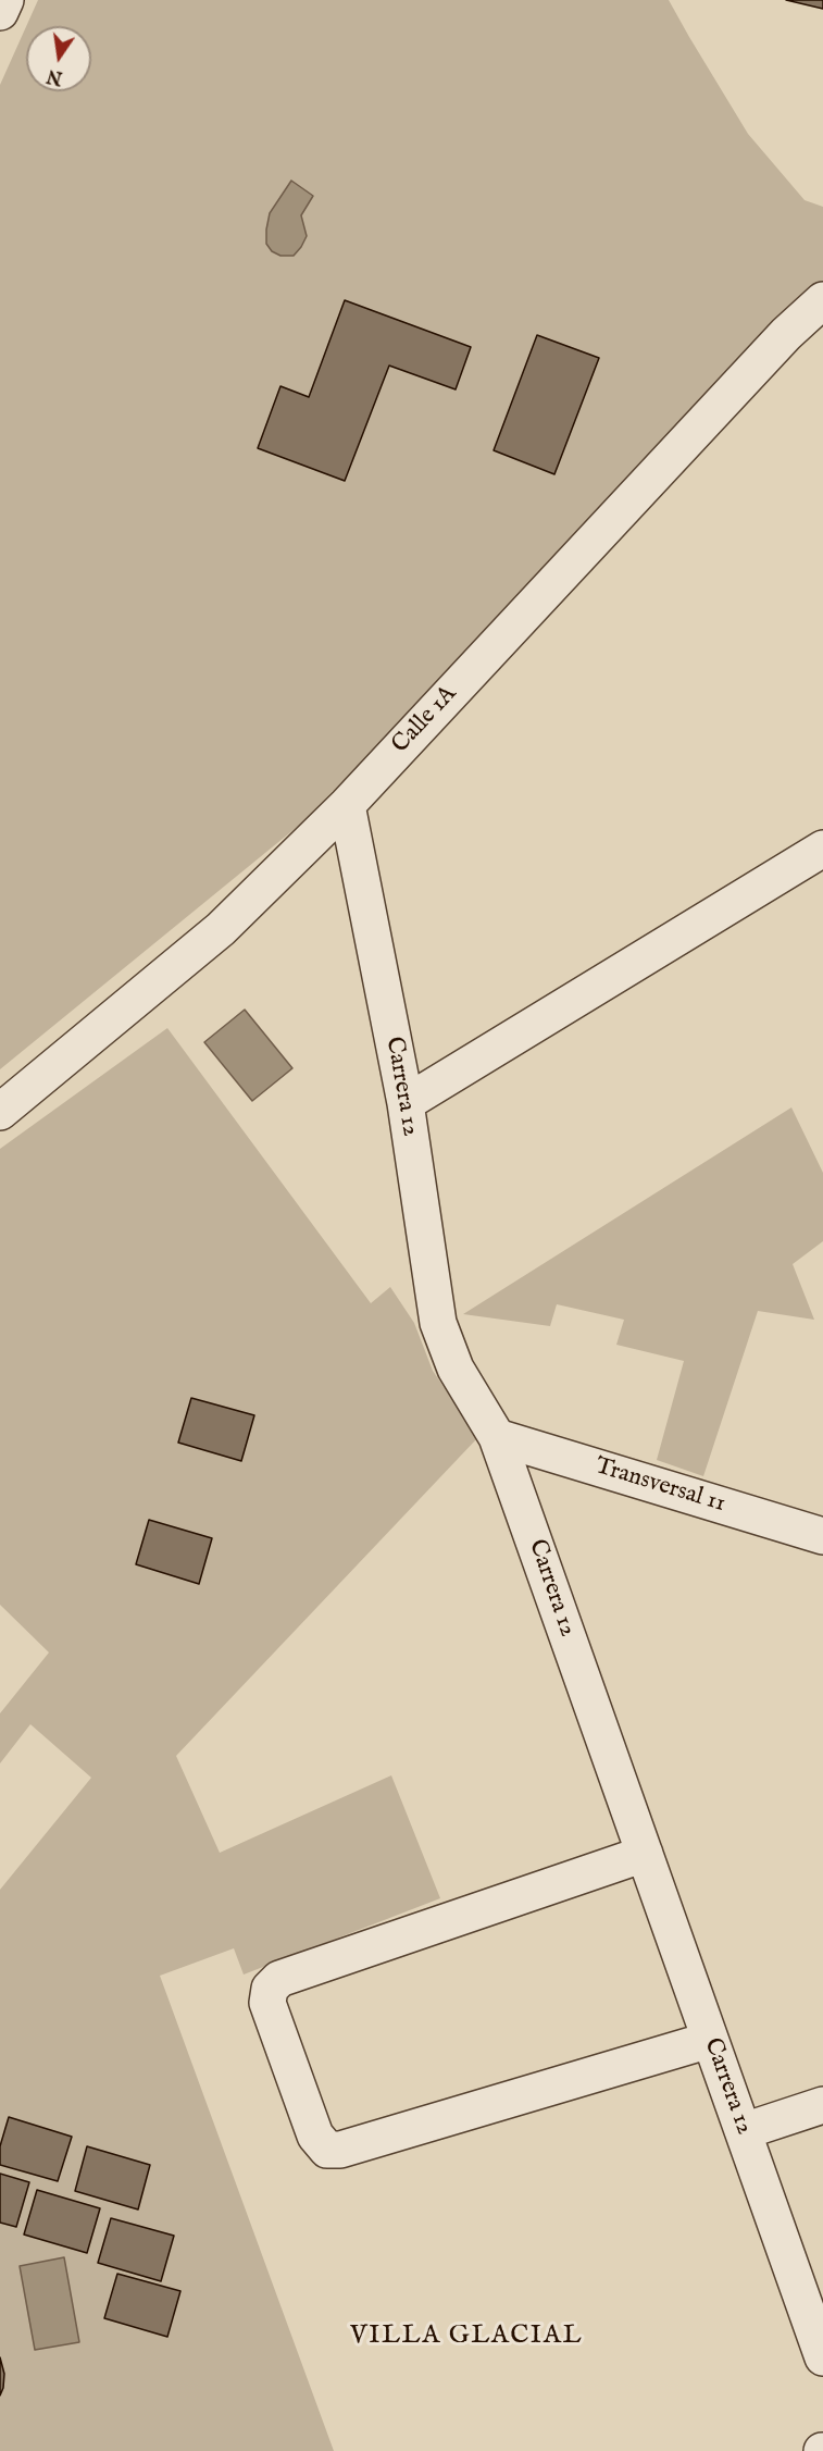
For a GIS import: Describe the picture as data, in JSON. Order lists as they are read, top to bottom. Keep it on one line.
{"streets":{"street":["Calle 1A","Carrera 12","Transversal 11"]},"crossings":[["Calle 1A","Carrera 12"],["Carrera 12","Transversal 11"]],"districts":["VILLA GLACIAL"],"north":"bottom"}
